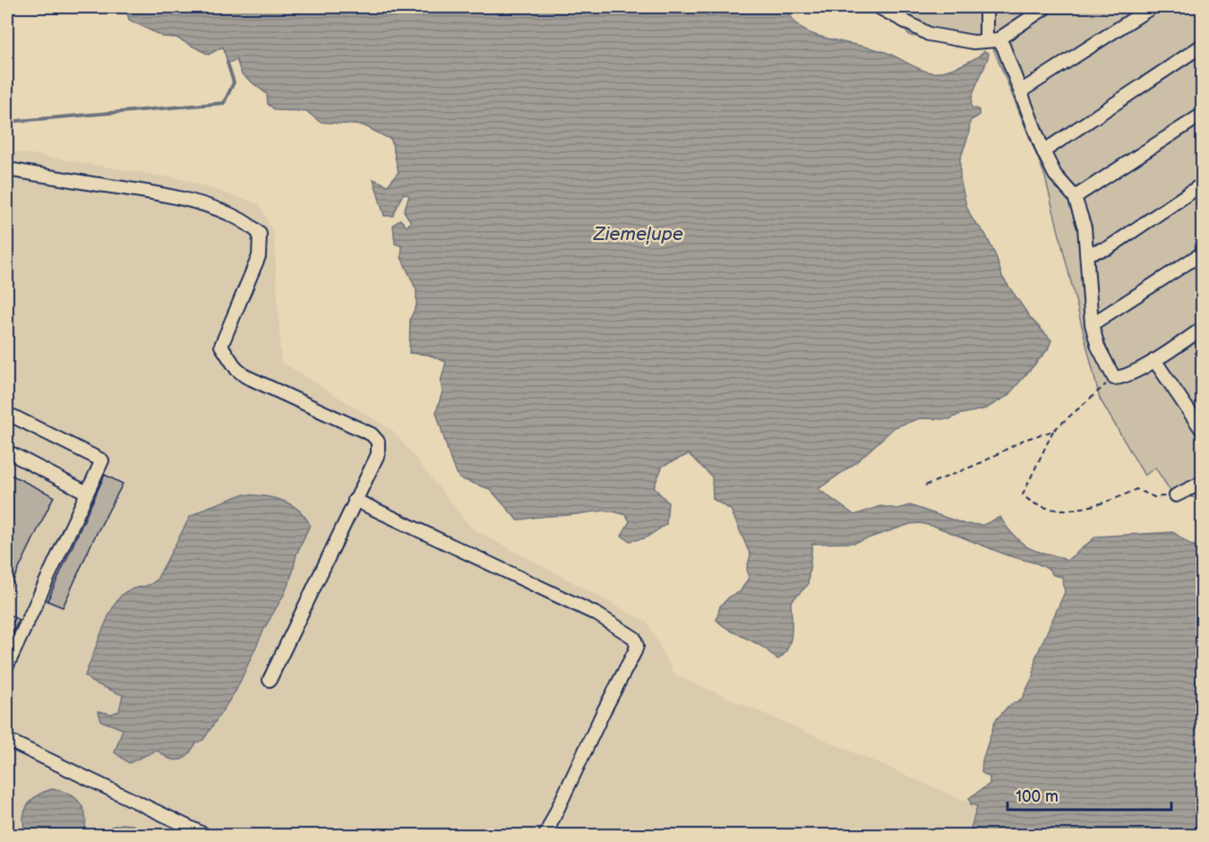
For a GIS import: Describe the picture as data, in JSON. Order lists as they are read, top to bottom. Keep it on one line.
{"water":["Ziemeļupe"],"scale_bar":"100 m"}
